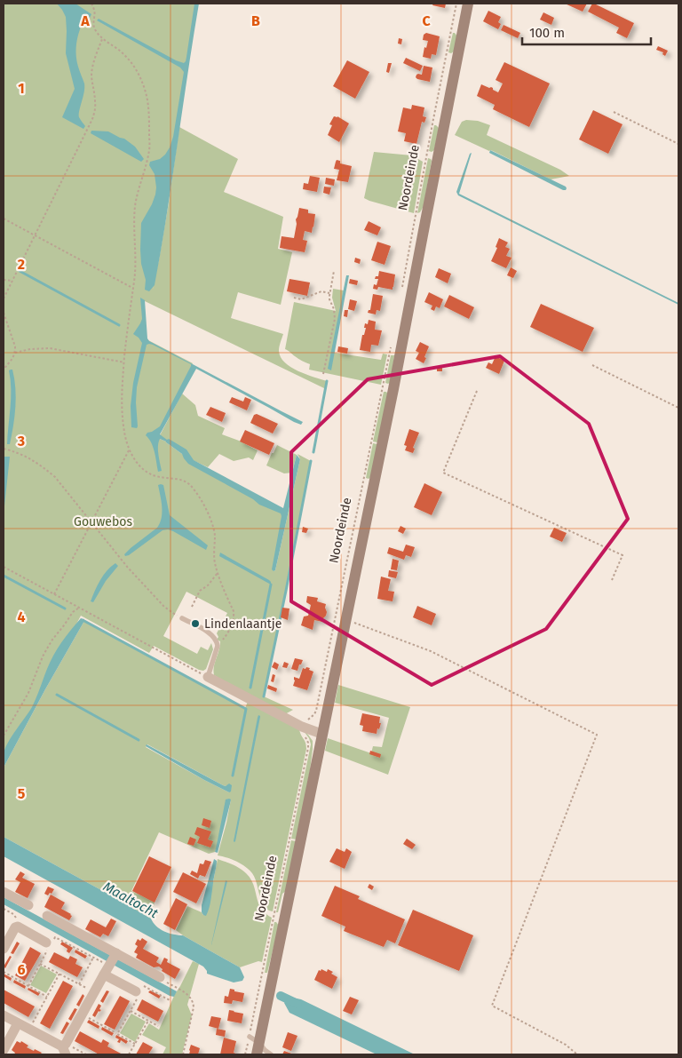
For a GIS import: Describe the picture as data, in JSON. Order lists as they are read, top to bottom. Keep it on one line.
{"streets":{"main road":["Noordeinde"]},"water":["Maaltocht"],"parks":["Gouwebos"],"places":["Lindenlaantje"],"scale_bar":"100 m","grid":{"columns":["A","B","C"],"rows":["1","2","3","4","5","6"]}}
